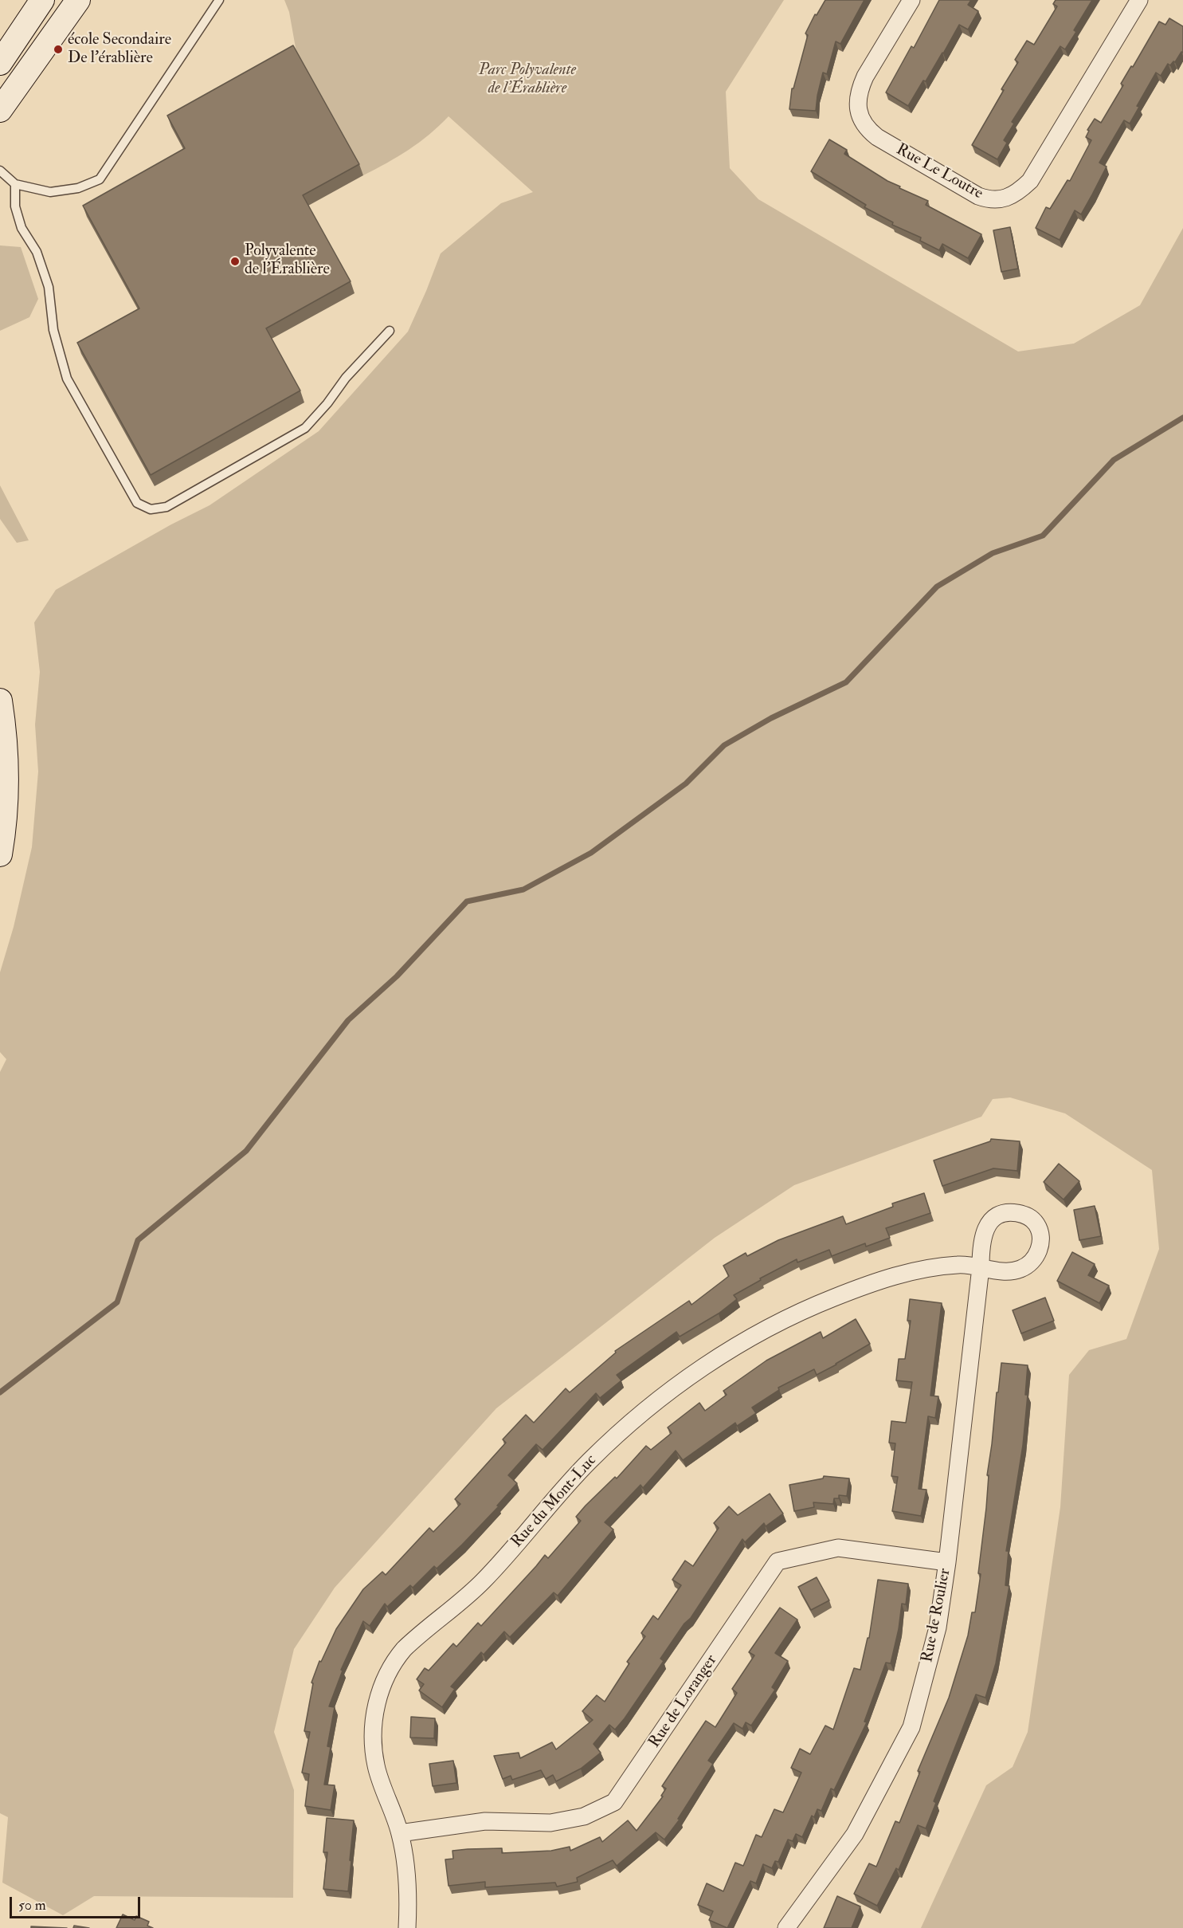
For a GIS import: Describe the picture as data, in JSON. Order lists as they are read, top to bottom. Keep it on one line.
{"streets":{"street":["Rue Le Loutre","Rue du Mont-Luc","Rue de Roulier","Rue de Loranger"]},"crossings":[["Rue du Mont-Luc","Rue de Roulier"],["Rue du Mont-Luc","Rue de Loranger"],["Rue de Roulier","Rue de Loranger"]],"parks":["Parc Polyvalente de l'Érablière"],"places":["école Secondaire De l'érablière","Polyvalente de l'Érablière"],"scale_bar":"50 m"}
